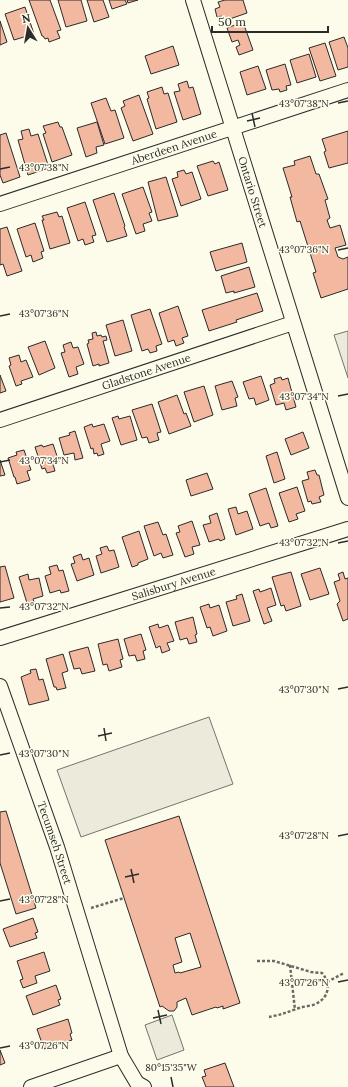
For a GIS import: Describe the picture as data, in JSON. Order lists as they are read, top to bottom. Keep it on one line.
{"streets":{"street":["Aberdeen Avenue","Ontario Street","Gladstone Avenue","Salisbury Avenue","Tecumseh Street"]},"crossings":[["Aberdeen Avenue","Ontario Street"],["Ontario Street","Gladstone Avenue"]],"scale_bar":"50 m","north":"top","coordinates":["43°07'38\"N","43°07'36\"N","43°07'34\"N","43°07'32\"N","43°07'30\"N","43°07'28\"N","43°07'26\"N","80°15'35\"W"]}
